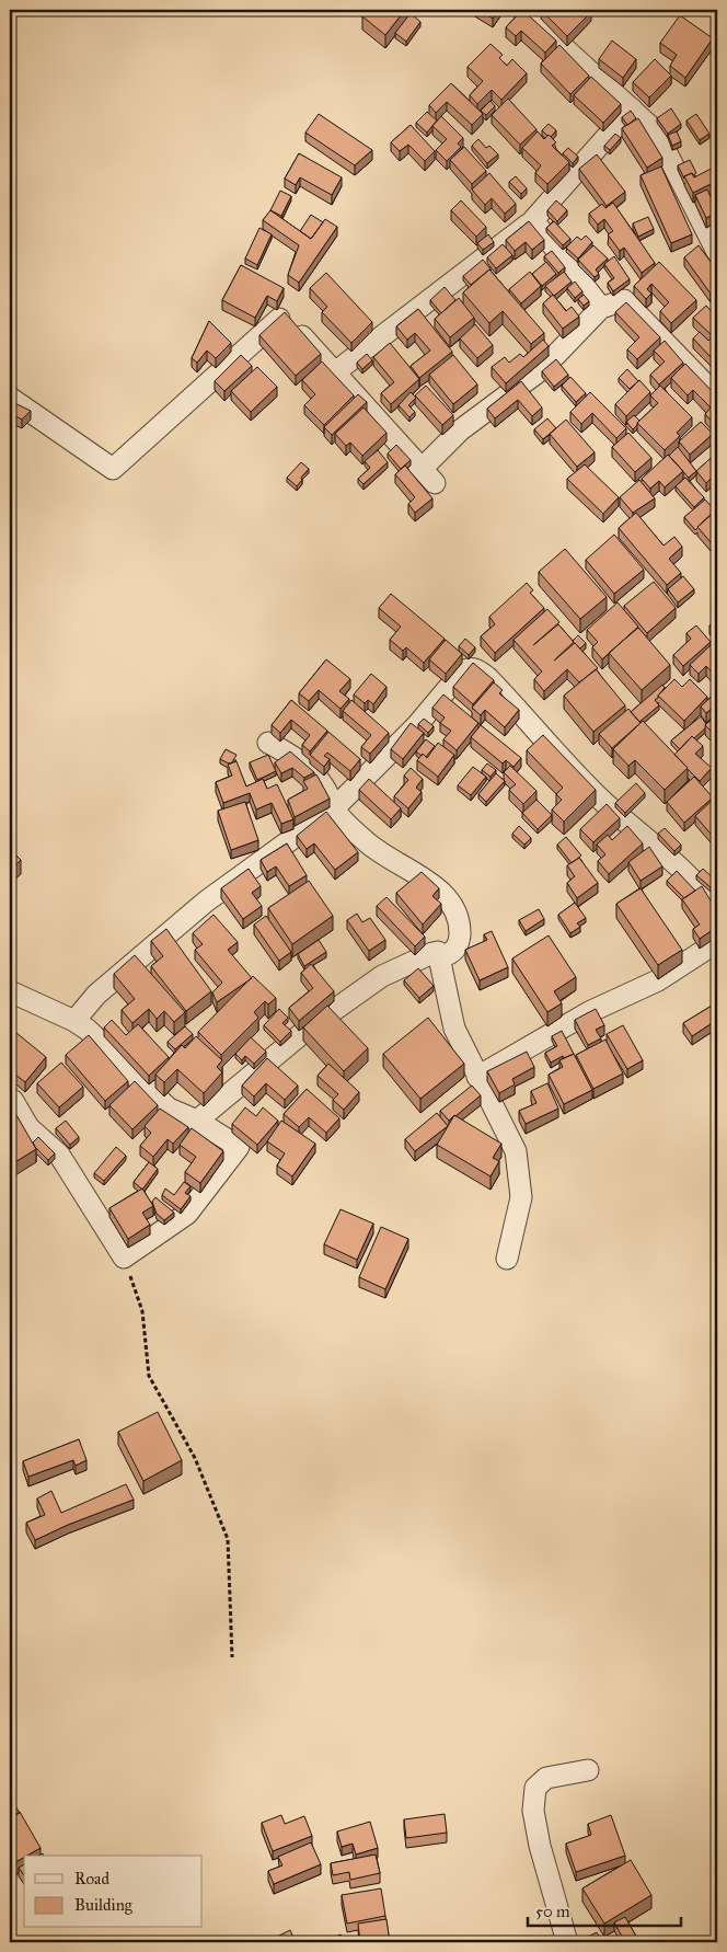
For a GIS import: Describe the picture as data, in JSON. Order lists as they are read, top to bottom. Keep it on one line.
{"legend":["Road","Building"],"scale_bar":"50 m"}
